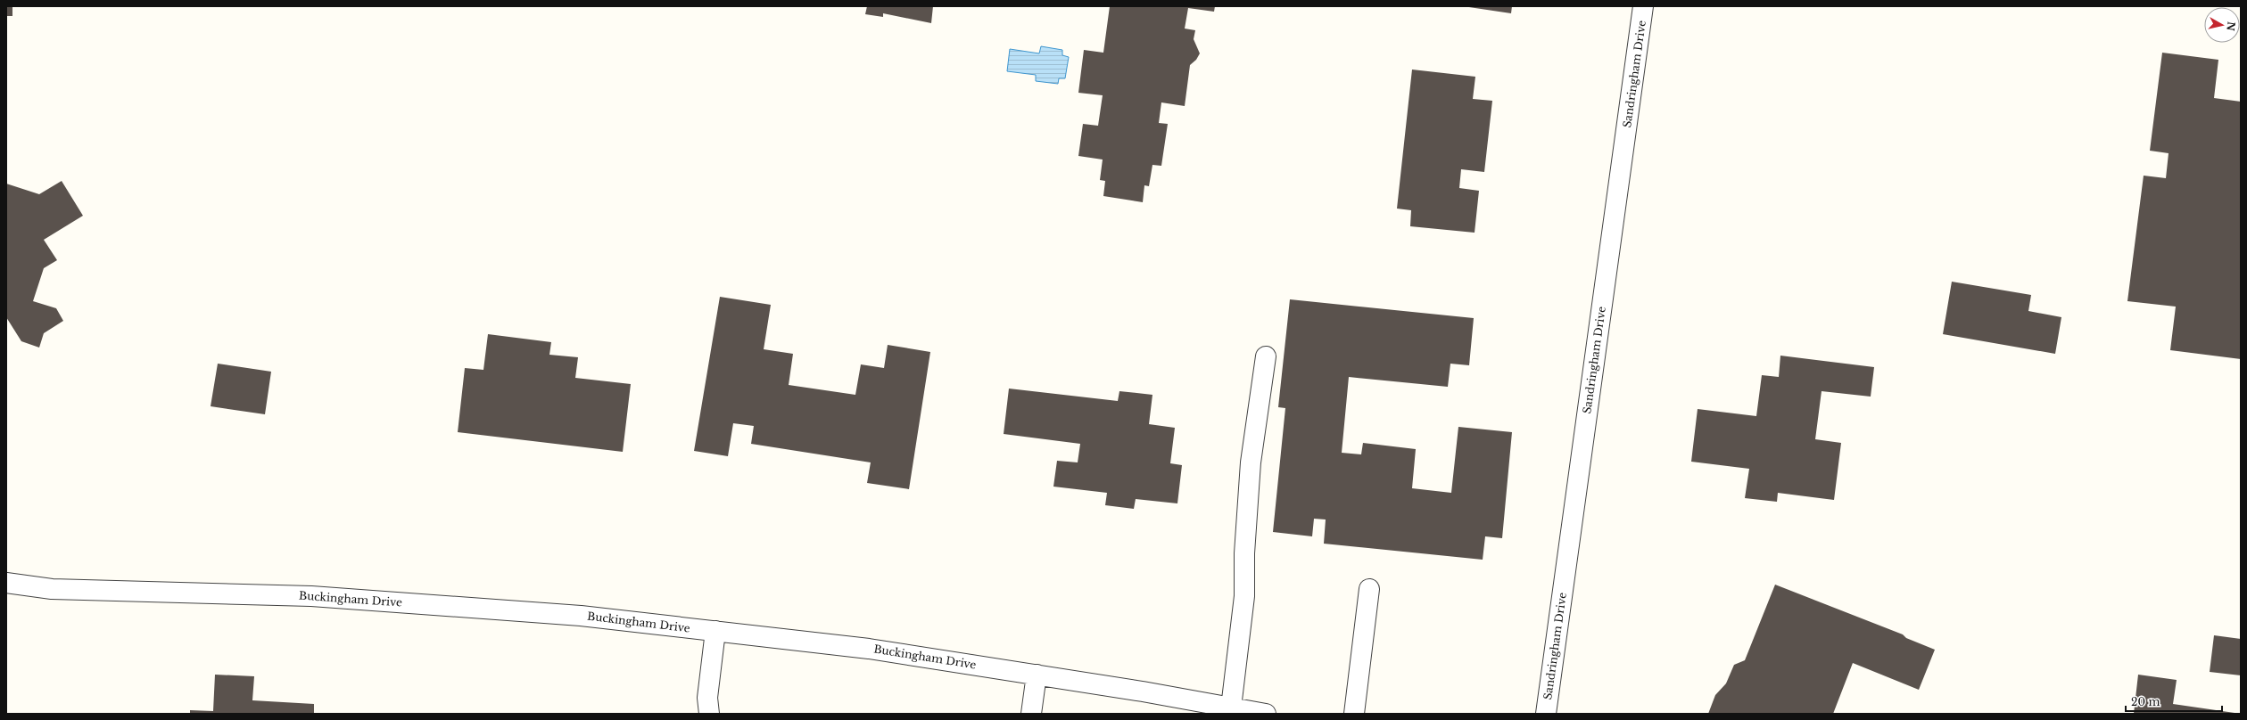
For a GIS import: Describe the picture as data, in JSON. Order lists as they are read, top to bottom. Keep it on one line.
{"streets":{"street":["Sandringham Drive","Buckingham Drive"]},"scale_bar":"20 m","north":"right"}
